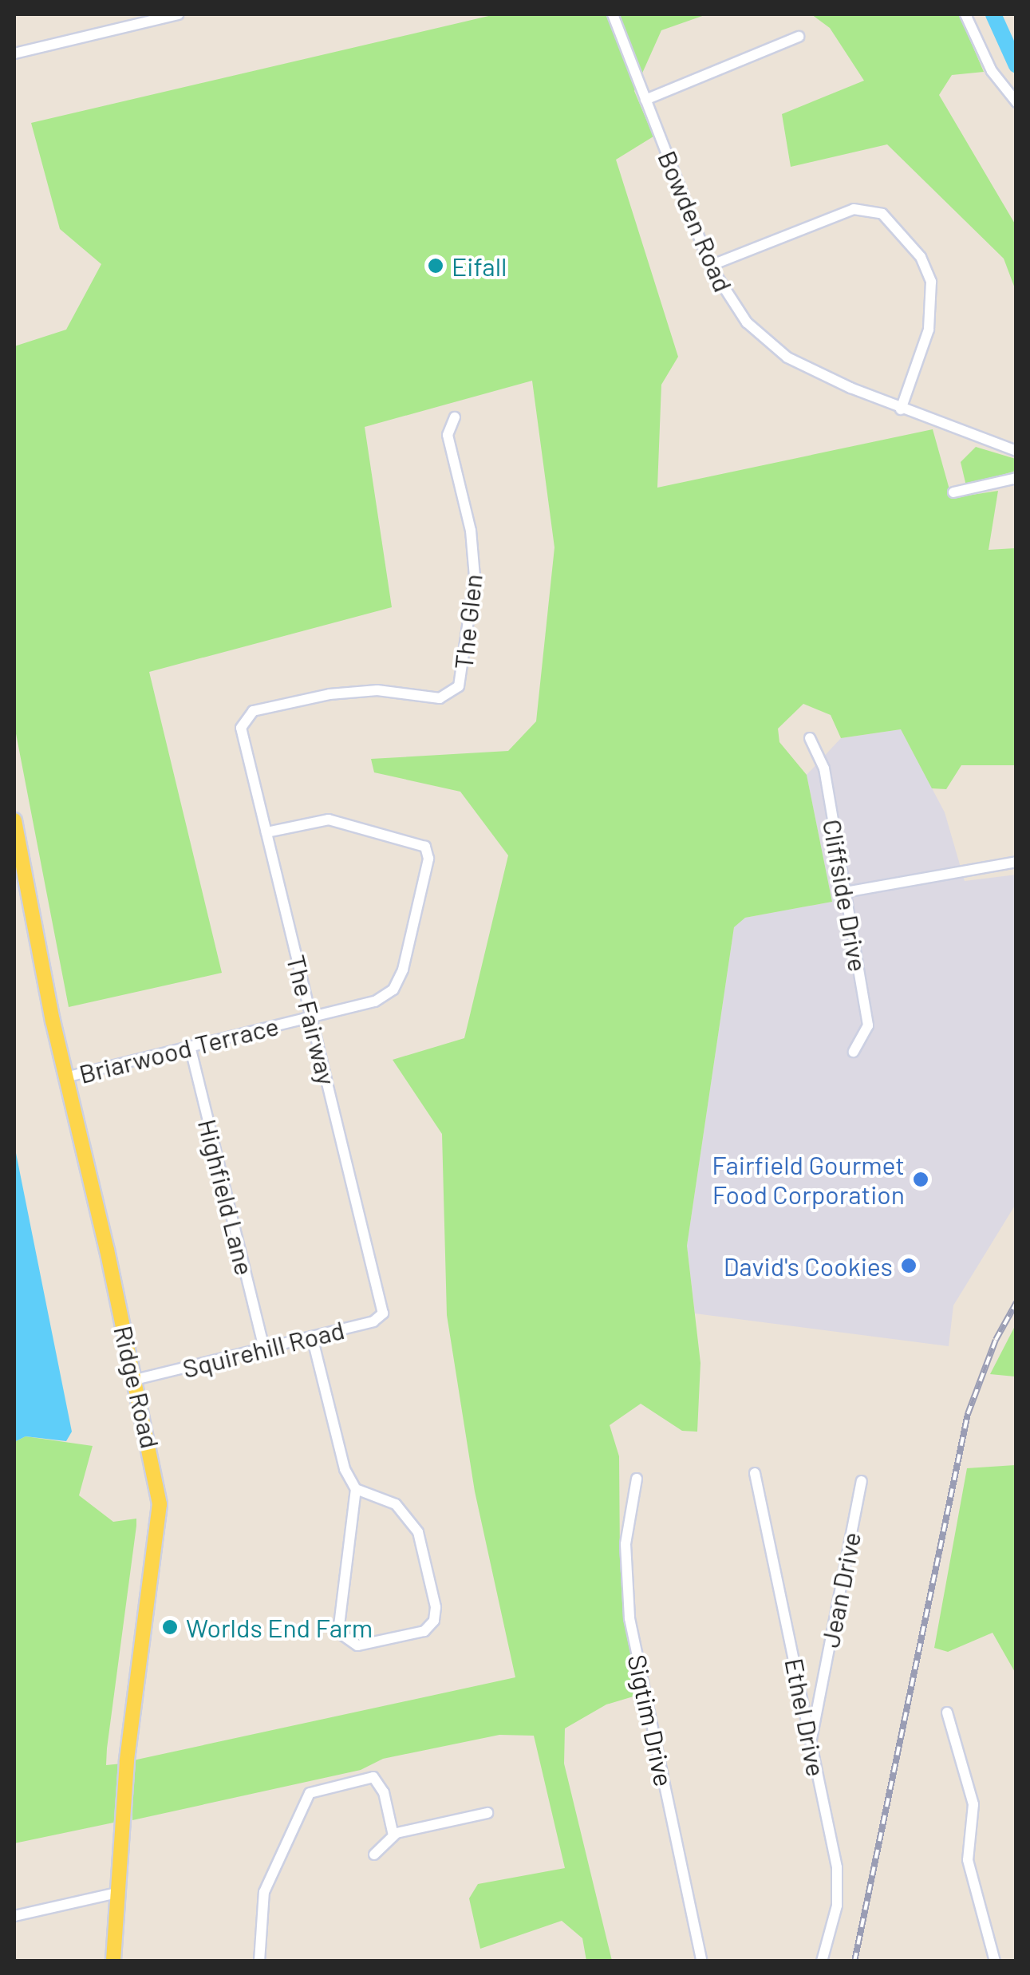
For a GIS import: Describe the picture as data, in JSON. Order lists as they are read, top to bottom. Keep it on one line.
{"streets":{"main road":["Ridge Road"],"street":["Bowden Road","The Glen","Cliffside Drive","The Fairway","Briarwood Terrace","Highfield Lane","Squirehill Road","Jean Drive","Ethel Drive","Sigtim Drive"]},"crossings":[["The Glen","The Fairway"],["The Fairway","Briarwood Terrace"],["The Fairway","Squirehill Road"],["Briarwood Terrace","Highfield Lane"],["Briarwood Terrace","Ridge Road"],["Highfield Lane","Squirehill Road"],["Squirehill Road","Ridge Road"],["Jean Drive","Ethel Drive"]],"places":["Eifall","Fairfield Gourmet Food Corporation","David's Cookies","Worlds End Farm"]}
